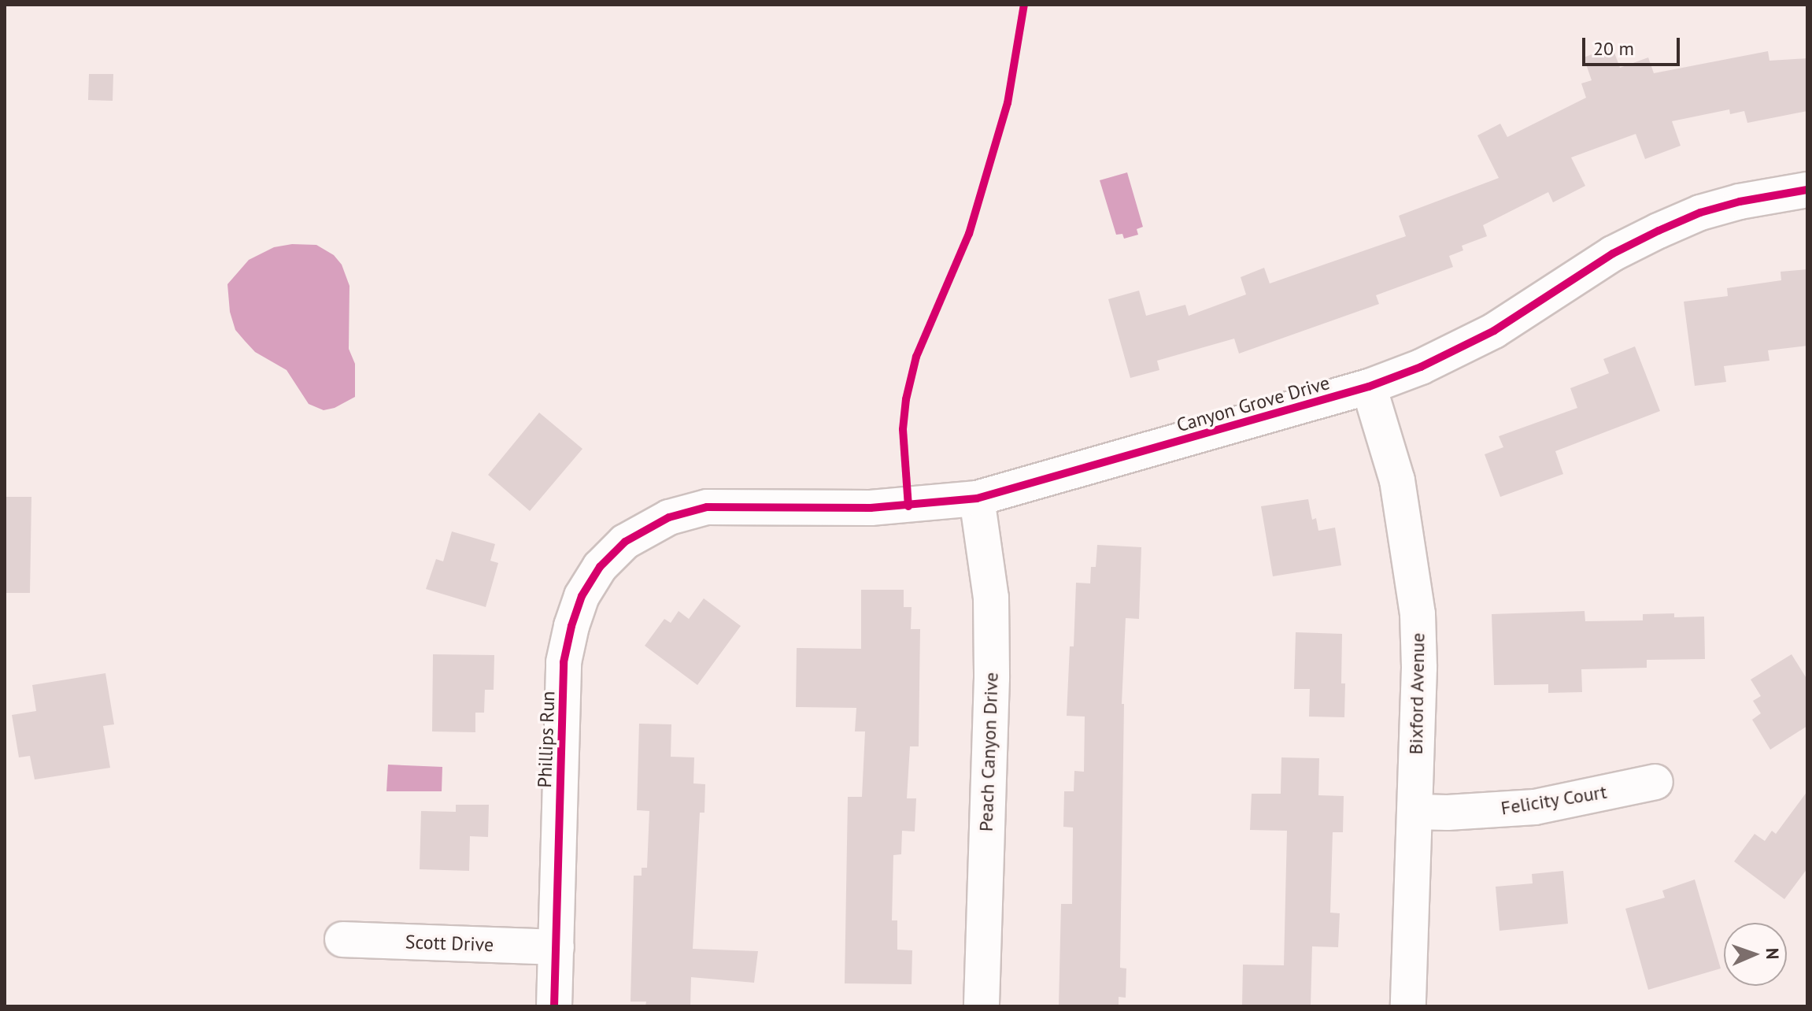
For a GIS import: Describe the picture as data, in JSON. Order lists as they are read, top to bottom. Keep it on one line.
{"streets":{"street":["Canyon Grove Drive","Bixford Avenue","Phillips Run","Peach Canyon Drive","Felicity Court","Scott Drive"]},"crossings":[["Canyon Grove Drive","Bixford Avenue"],["Canyon Grove Drive","Phillips Run"],["Canyon Grove Drive","Peach Canyon Drive"],["Bixford Avenue","Felicity Court"],["Phillips Run","Scott Drive"]],"scale_bar":"20 m","north":"right"}
